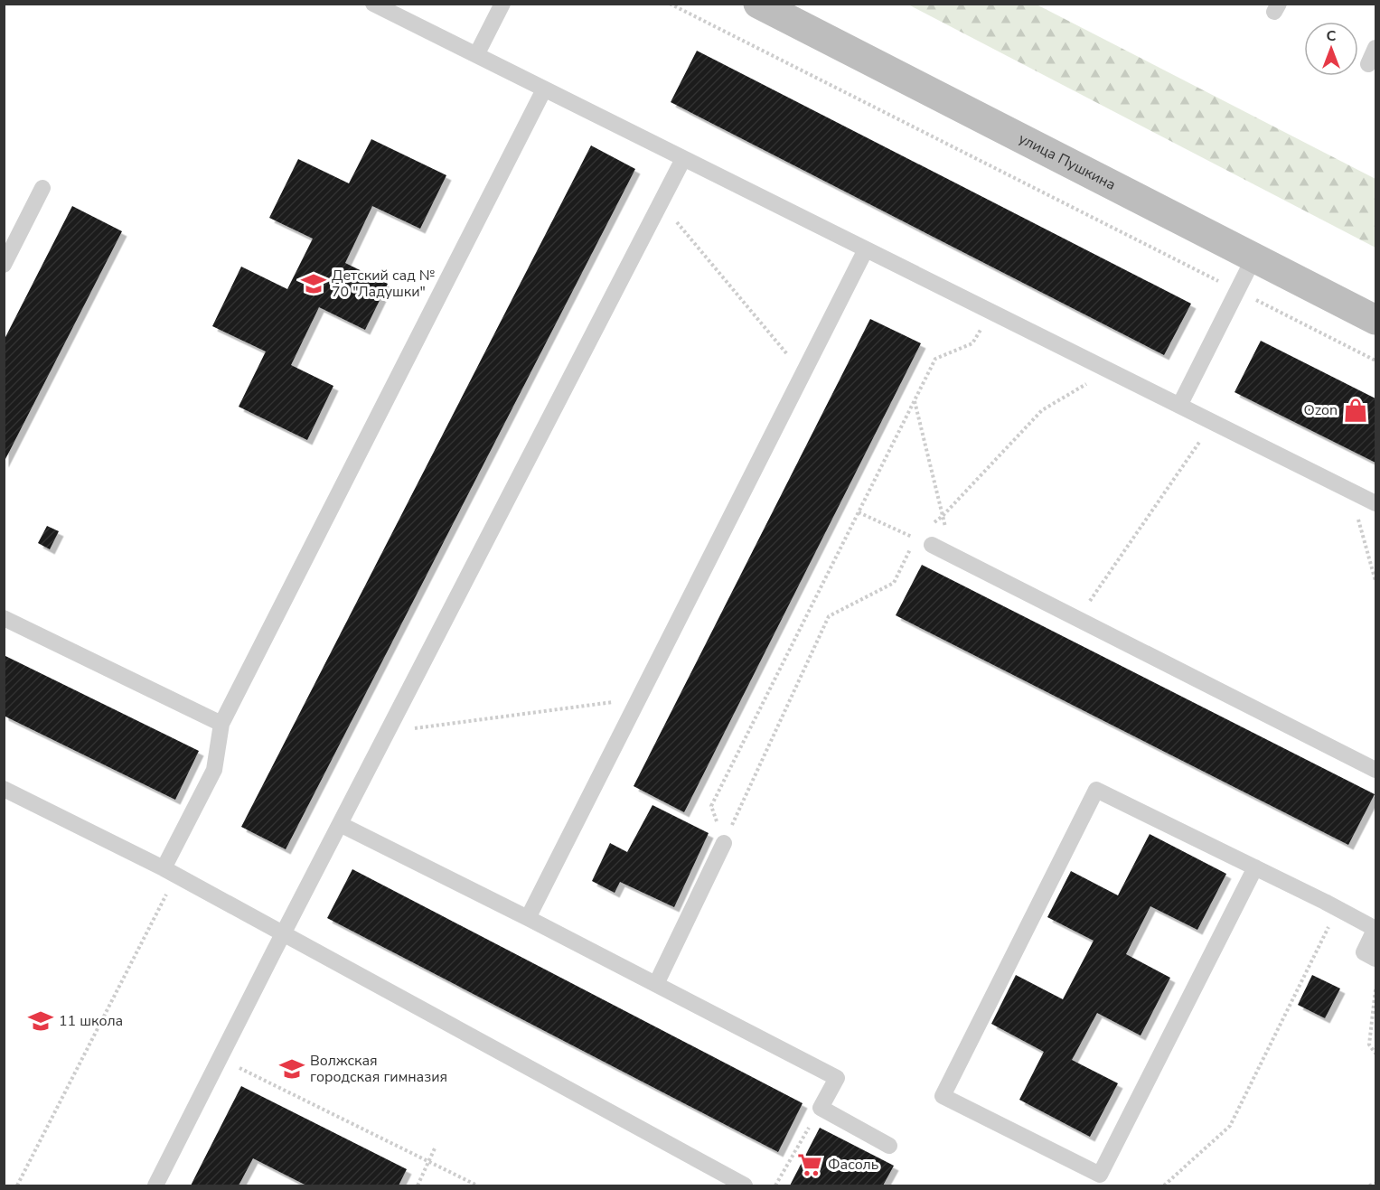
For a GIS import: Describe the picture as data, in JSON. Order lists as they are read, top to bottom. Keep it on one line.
{"streets":{"street":["улица Пушкина"]},"places":{"school or university":["Детский сад № 70 \"Ладушки\"","11 школа","Волжская городская гимназия"],"shop":["Ozon"],"supermarket":["Фасоль"]},"north":"top"}
